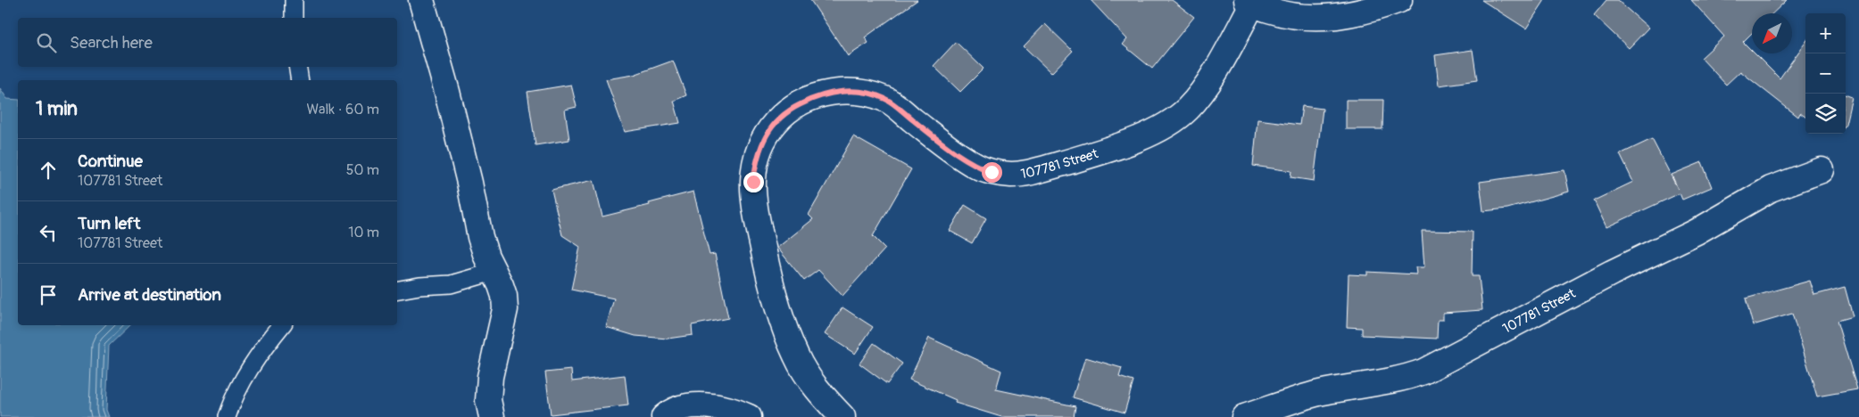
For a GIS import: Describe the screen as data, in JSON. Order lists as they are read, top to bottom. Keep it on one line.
{"streets":{"street":["107781 Street"]},"north":"bottom left","page":{"map_buttons":["+","−"],"search":"Search here","heading":["1 min","Walk · 60 m"],"list":[["Continue","107781 Street","50 m"],["Turn left","107781 Street","10 m"],"Arrive at destination"]}}
